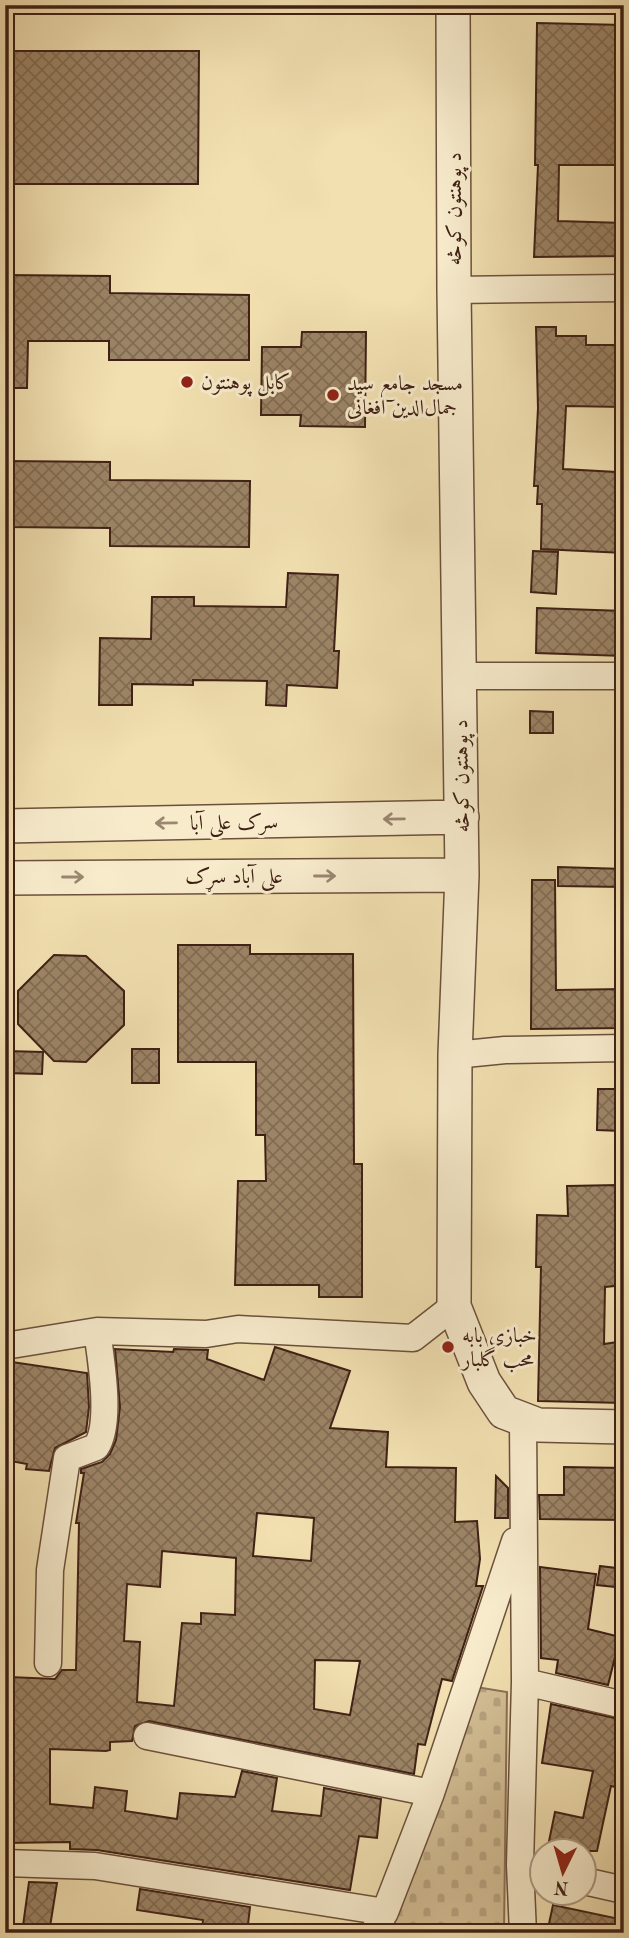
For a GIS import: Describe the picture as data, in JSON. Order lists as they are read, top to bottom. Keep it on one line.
{"streets":{"street":["د پوهنتون کوڅه","سرک علی آبا","علی آباد سړک"]},"crossings":[["د پوهنتون کوڅه","سرک علی آبا"],["د پوهنتون کوڅه","علی آباد سړک"]],"one_way":["سرک علی آبا","علی آباد سړک"],"places":["کابل پوهنتون","مسجد جامع سید جمال‌الدین افغانی","خبازی بابه محب گلبار"],"north":"bottom"}
